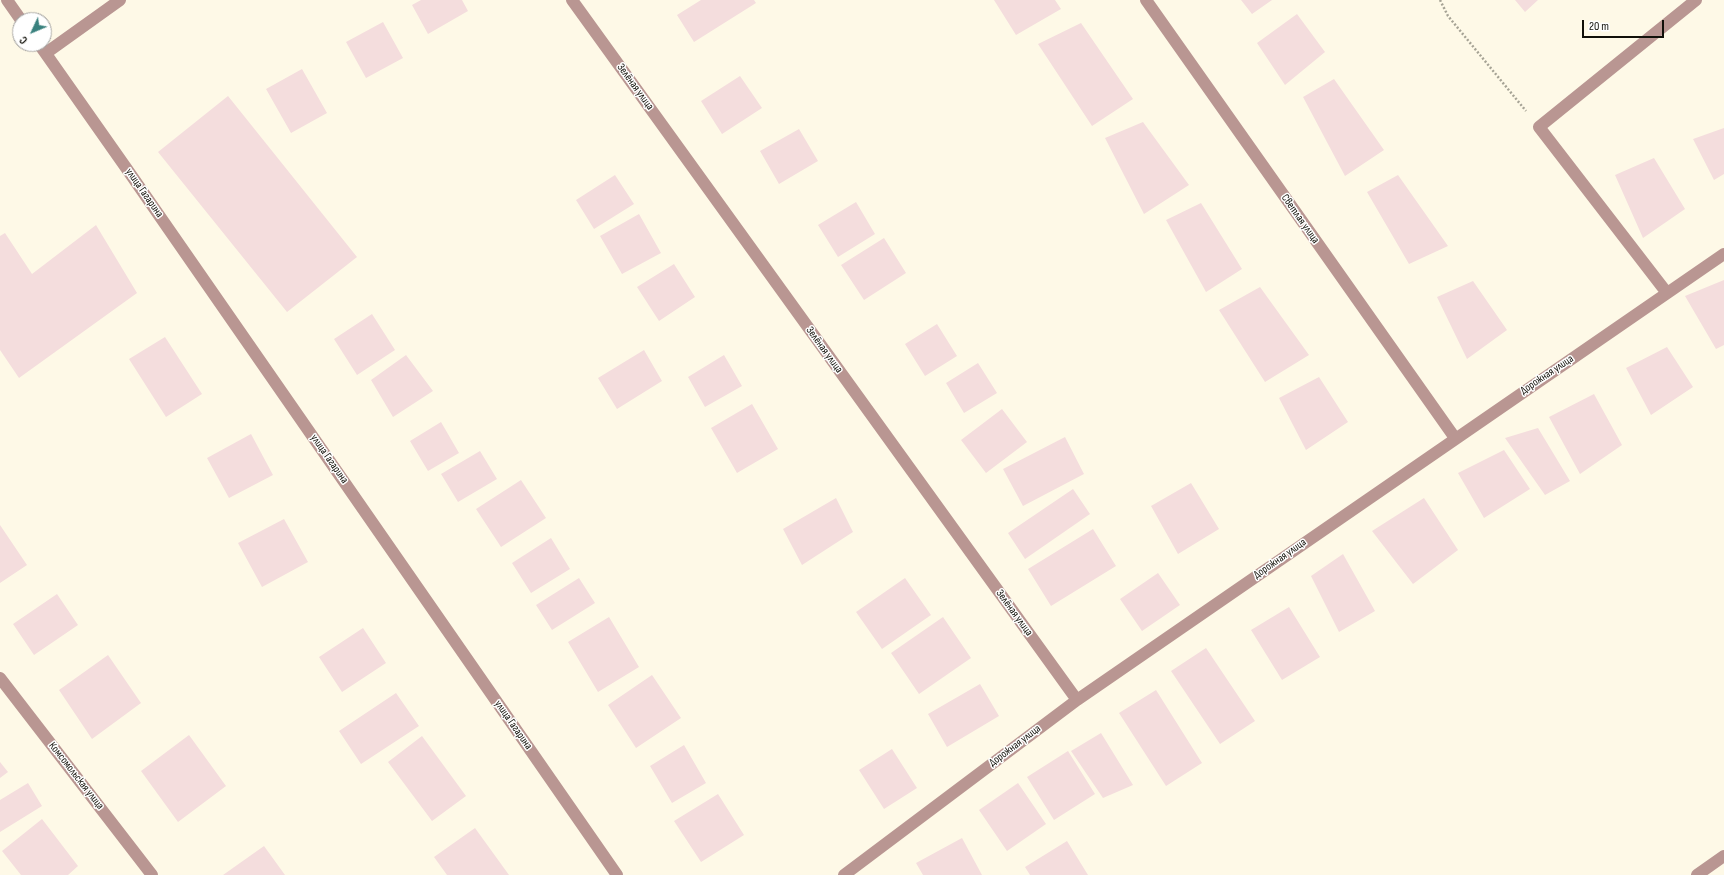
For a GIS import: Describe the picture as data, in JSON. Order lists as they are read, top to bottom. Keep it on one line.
{"streets":{"street":["Зелёная улица","улица Гагарина","Светлая улица","Дорожная улица","Комсомольская улица"]},"crossings":[["Зелёная улица","Дорожная улица"],["Светлая улица","Дорожная улица"]],"scale_bar":"20 m","north":"bottom left"}
